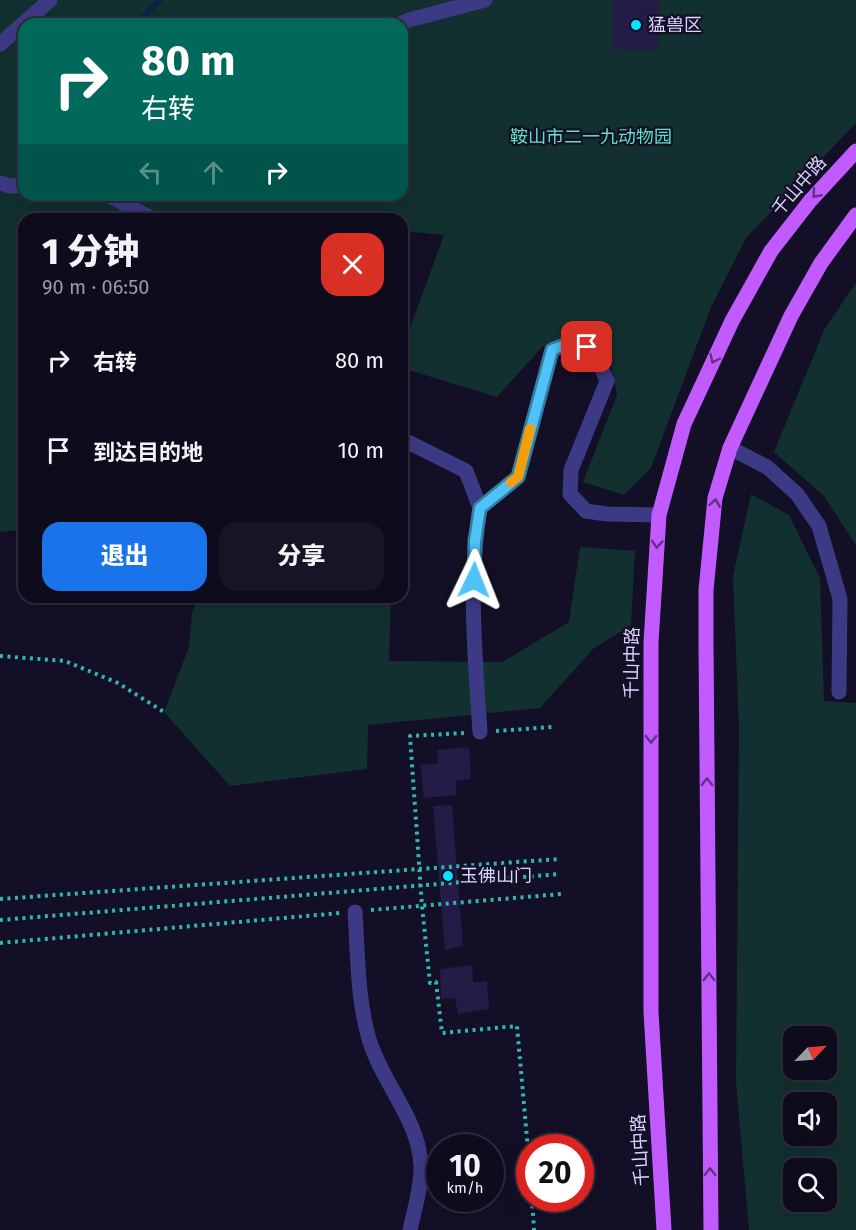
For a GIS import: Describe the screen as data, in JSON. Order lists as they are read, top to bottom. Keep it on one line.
{"streets":{"main road":["千山中路"]},"parks":["鞍山市二一九动物园"],"places":["猛兽区","玉佛山门"],"north":"top right","page":{"turn":["80 m","右转"],"heading":["1 分钟","90 m · 06:50"],"list":[{"name":"右转","value":"80 m"},{"name":"到达目的地","value":"10 m"}],"buttons":["退出","分享"],"speed":"10 km/h","limit":"20"}}
